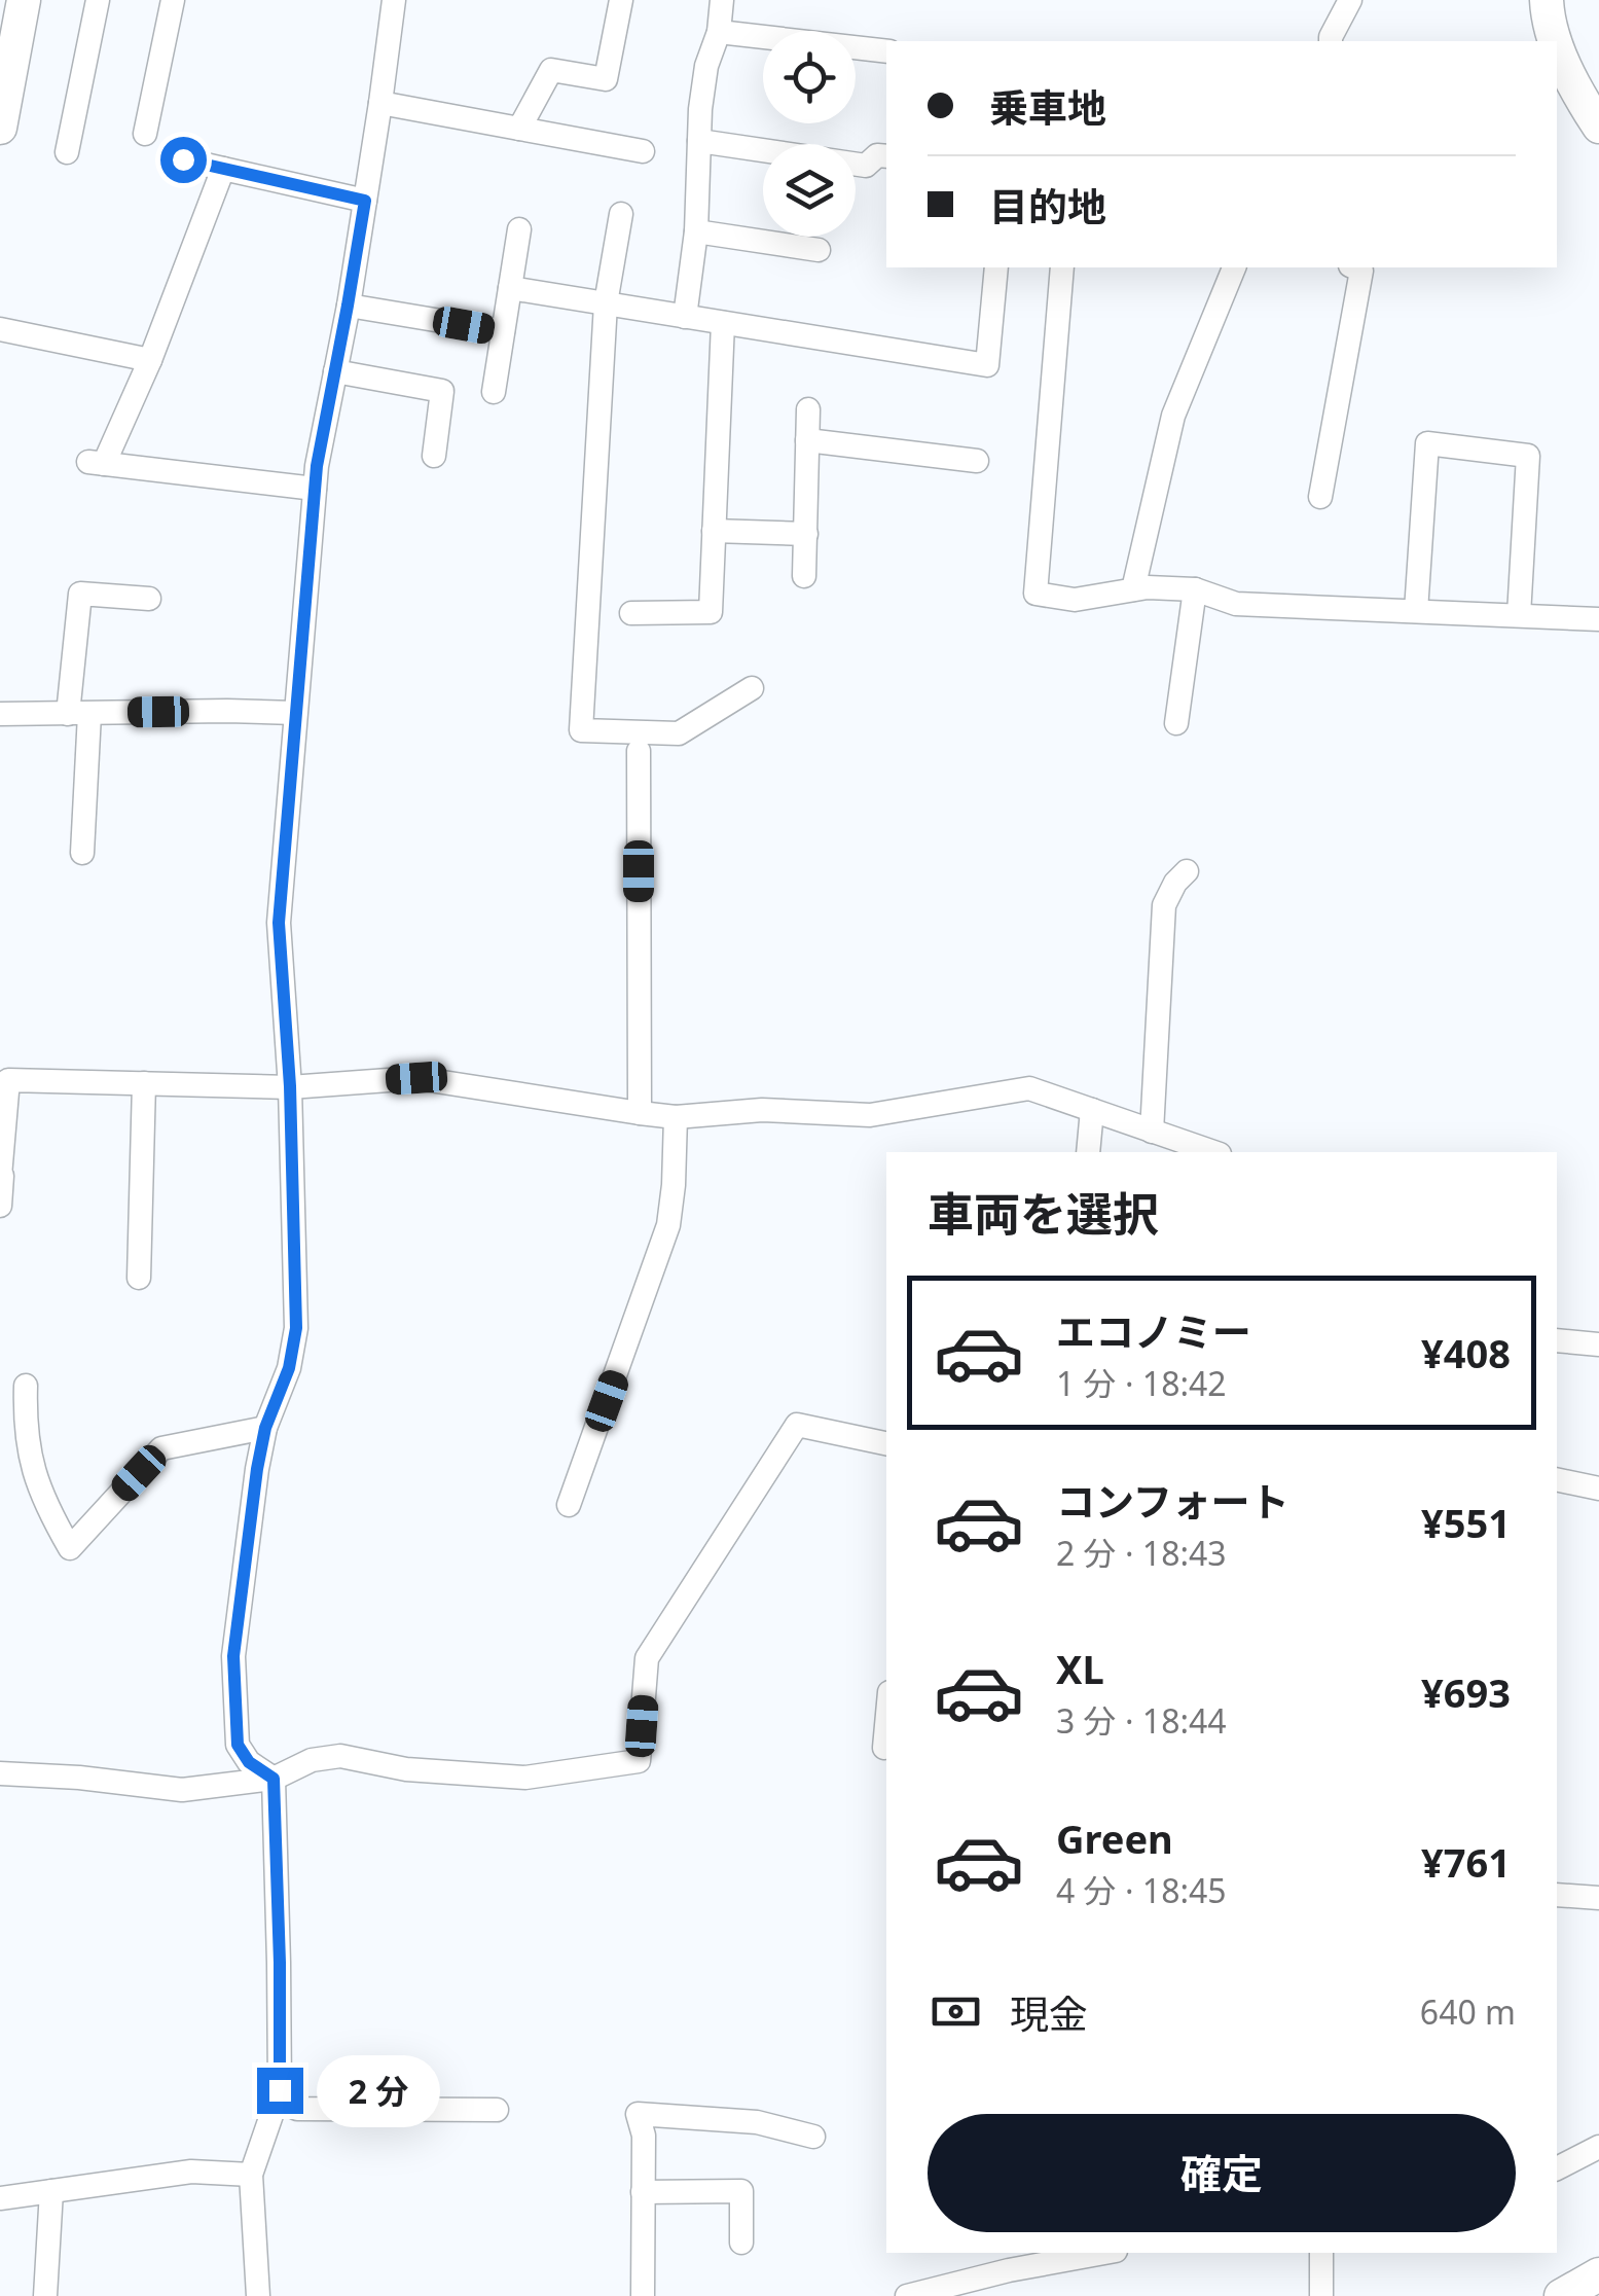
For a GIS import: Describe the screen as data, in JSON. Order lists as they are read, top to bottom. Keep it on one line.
{"page":{"banner":["乗車地","目的地"],"heading":"車両を選択","list":[{"name":"エコノミー","note":"1 分 · 18:42","value":"¥408"},{"name":"コンフォート","note":"2 分 · 18:43","value":"¥551"},{"name":"XL","note":"3 分 · 18:44","value":"¥693"},{"name":"Green","note":"4 分 · 18:45","value":"¥761"}],"pay":["現金","640 m"],"bubble":"2 分","buttons":"確定"}}
